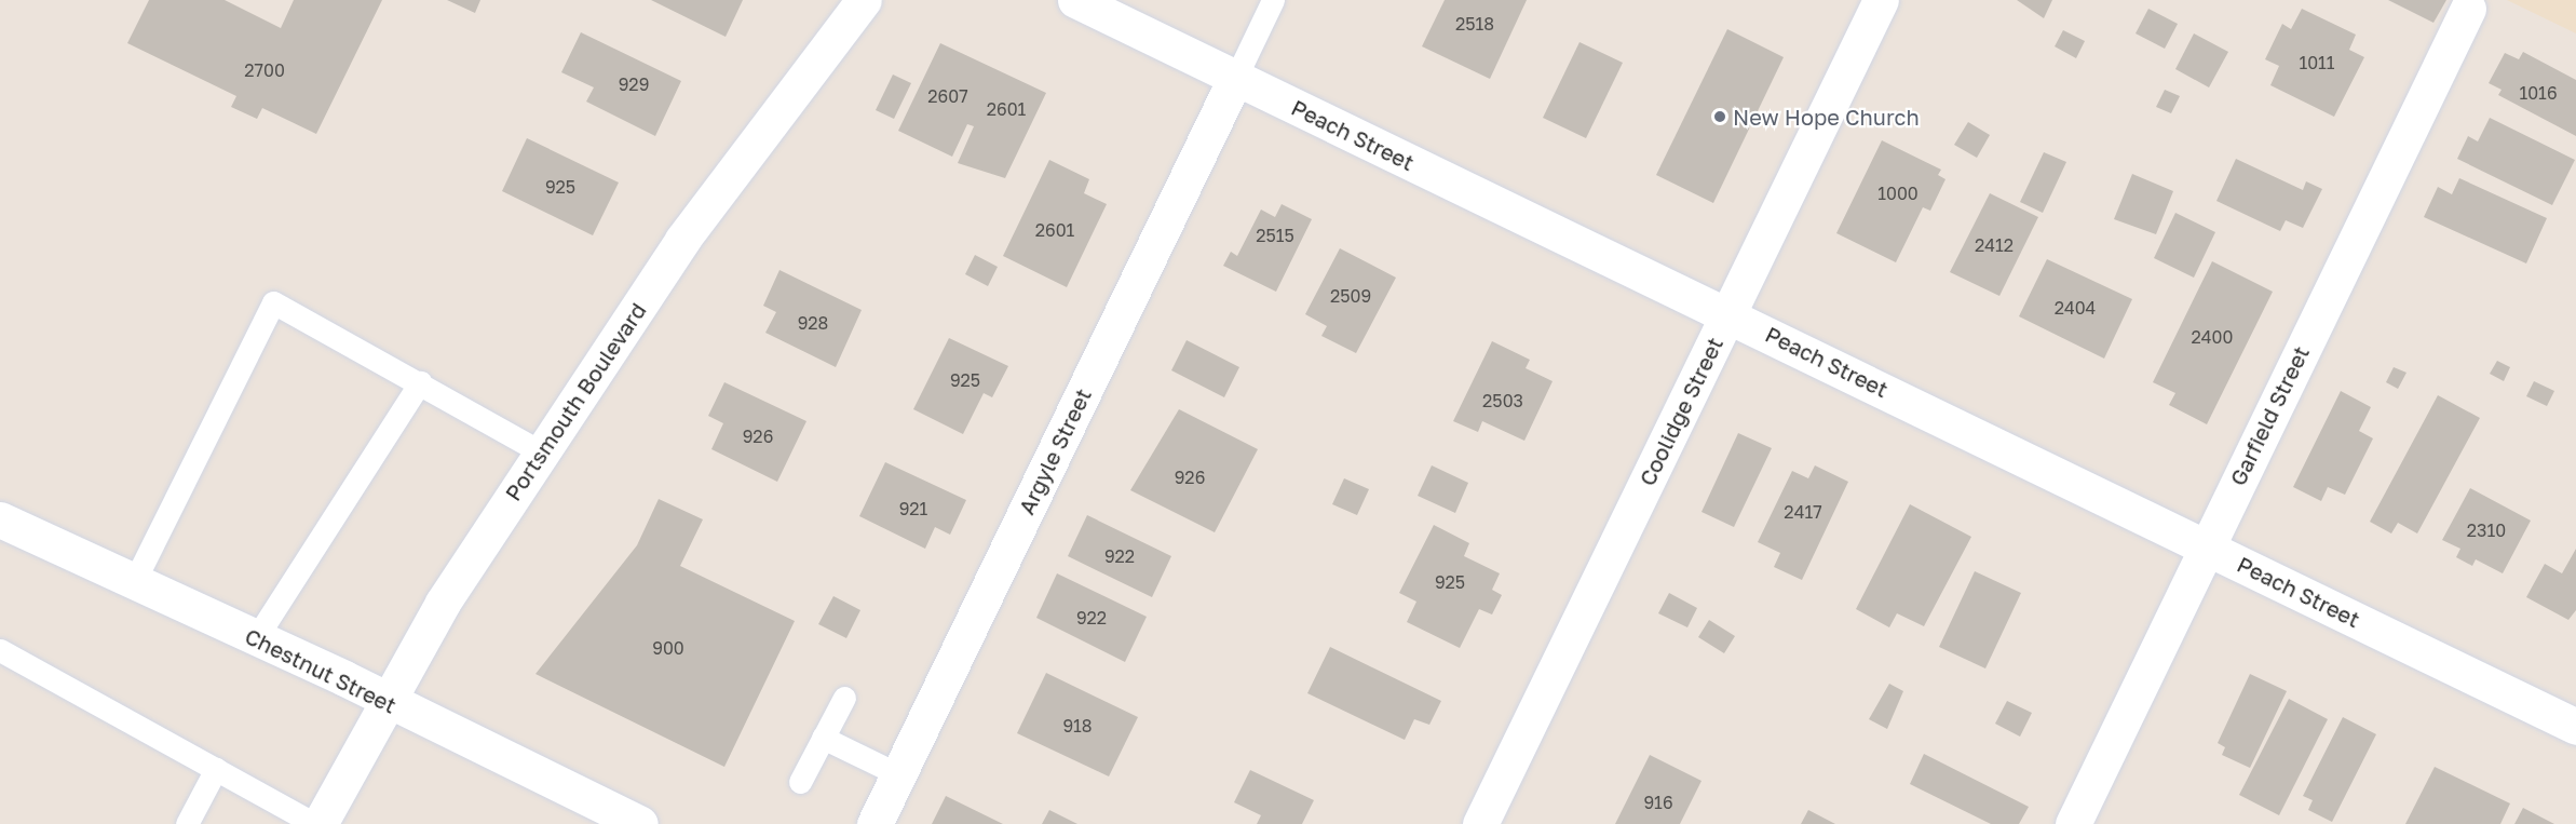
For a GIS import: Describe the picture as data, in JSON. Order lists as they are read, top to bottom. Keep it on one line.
{"streets":{"street":["Peach Street","Portsmouth Boulevard","Coolidge Street","Garfield Street","Argyle Street","Chestnut Street"]},"crossings":[["Peach Street","Coolidge Street"],["Peach Street","Garfield Street"],["Peach Street","Argyle Street"],["Portsmouth Boulevard","Chestnut Street"]],"places":["New Hope Church"],"house_numbers":["2518","1011","2700","929","1016","2607","2601","925","1000","2601","2515","2412","2509","2404","928","2400","925","2503","926","926","921","2417","2310","922","925","922","900","918","916"]}
